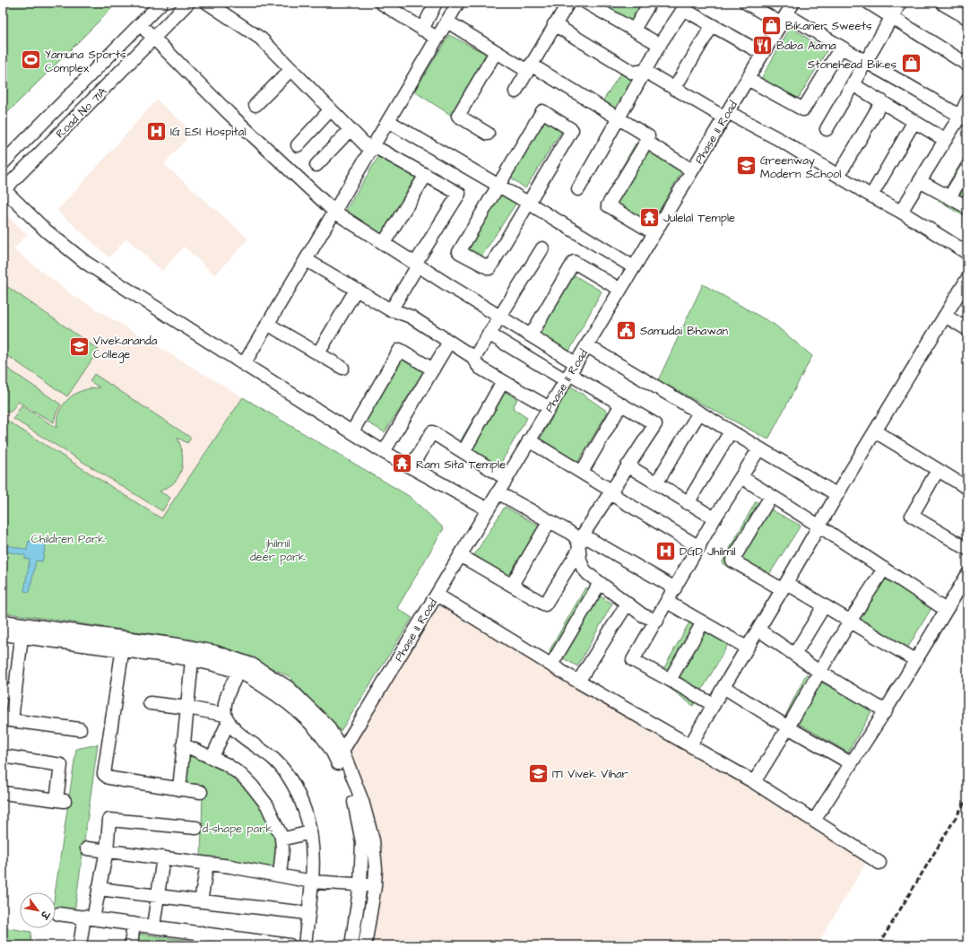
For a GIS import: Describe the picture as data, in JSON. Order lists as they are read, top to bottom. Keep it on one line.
{"streets":{"street":["Road No 71A","Phase II Road"]},"parks":["Children Park","jhilmil deer park","d-shape park"],"places":{"shop":["Bikaner Sweets","Stonehead Bikes"],"restaurant":["Baba Aama"],"sports":["Yamuna Sports Complex"],"hospital":["IG ESI Hospital","DGD Jhilmil"],"school or university":["Greenway Modern School","Vivekananda College","ITI Vivek Vihar"],"temple":["Julelal Temple","Ram Sita Temple"],"public building":["Samudai Bhawan"]},"north":"bottom right"}
